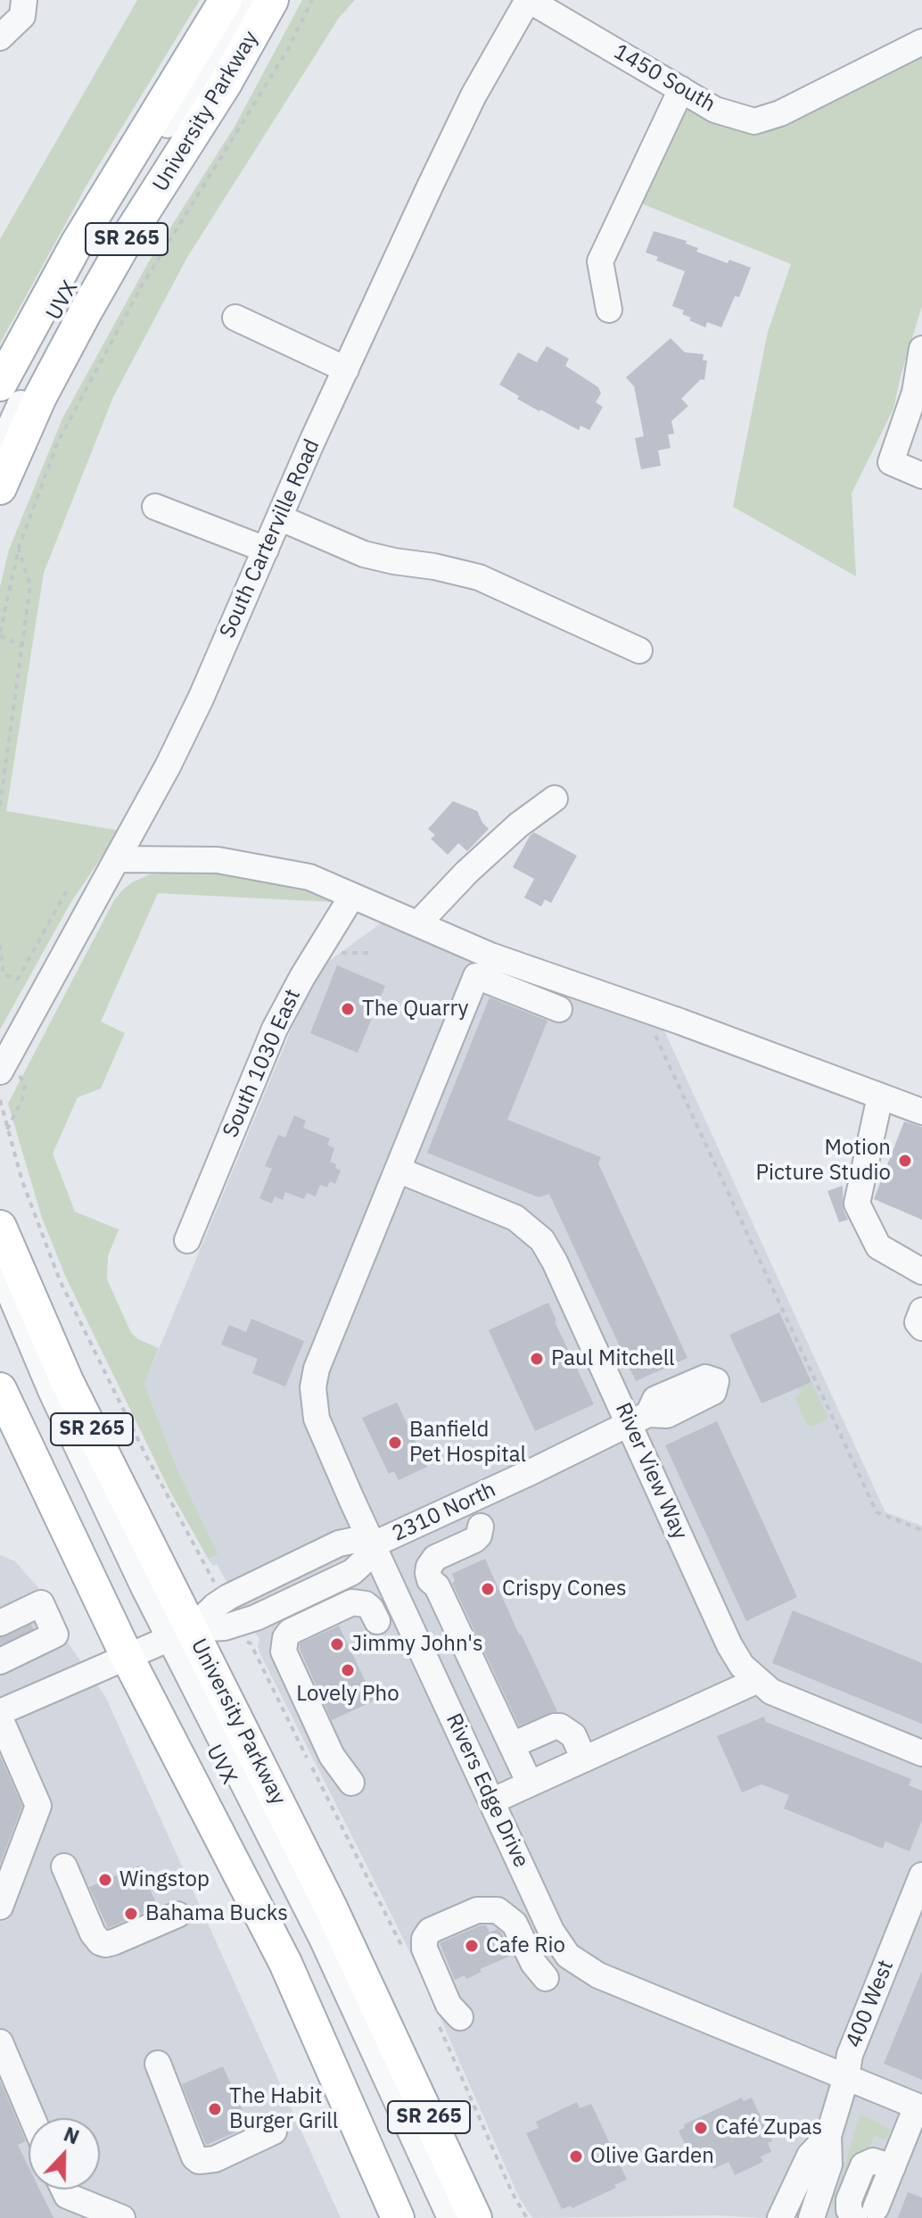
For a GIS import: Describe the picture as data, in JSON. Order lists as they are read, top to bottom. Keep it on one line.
{"streets":{"main road":["University Parkway","SR 265"],"street":["1450 South","UVX","South Carterville Road","South 1030 East","River View Way","2310 North","Rivers Edge Drive","400 West"]},"crossings":[["1450 South","South Carterville Road"],["University Parkway","UVX"],["University Parkway","2310 North"],["SR 265","2310 North"],["UVX","2310 North"],["River View Way","2310 North"],["River View Way","Rivers Edge Drive"],["2310 North","Rivers Edge Drive"],["Rivers Edge Drive","400 West"]],"places":["The Quarry","Motion Picture Studio","Paul Mitchell","Banfield Pet Hospital","Crispy Cones","Jimmy John's","Lovely Pho","Wingstop","Bahama Bucks","Cafe Rio","The Habit Burger Grill","Café Zupas","Olive Garden"],"north":"top"}
